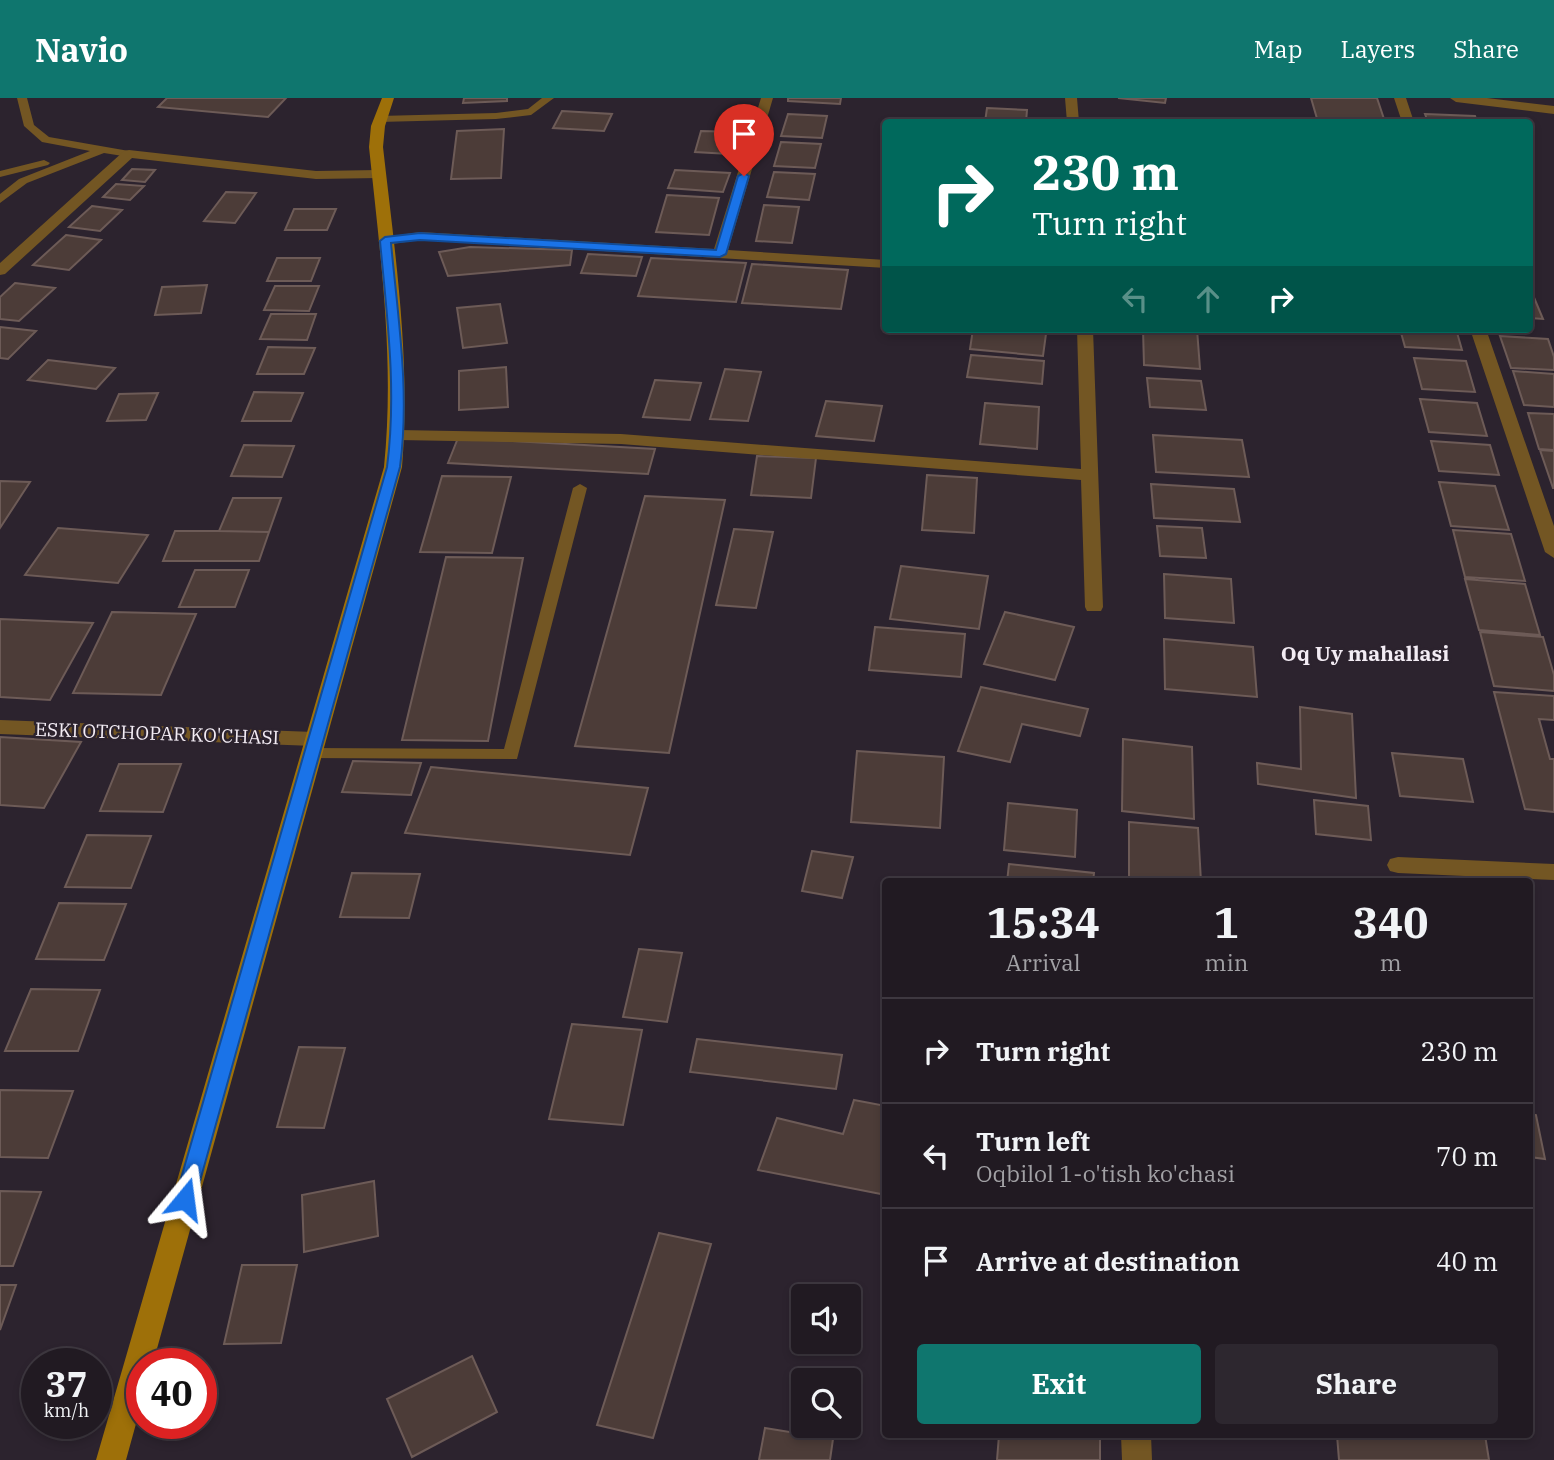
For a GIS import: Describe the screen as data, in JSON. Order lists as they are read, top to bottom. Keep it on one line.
{"streets":{"street":["ESKI OTCHOPAR KO'CHASI"]},"districts":["Oq Uy mahallasi"],"page":{"header":"Navio","nav":["Map","Layers","Share"],"turn":["230 m","Turn right"],"eta":["15:34","Arrival","1","min","340","m"],"list":[{"name":"Turn right","value":"230 m"},{"name":"Turn left","note":"Oqbilol 1-o'tish ko'chasi","value":"70 m"},{"name":"Arrive at destination","value":"40 m"}],"buttons":["Exit","Share"],"speed":"37 km/h","limit":"40"}}
